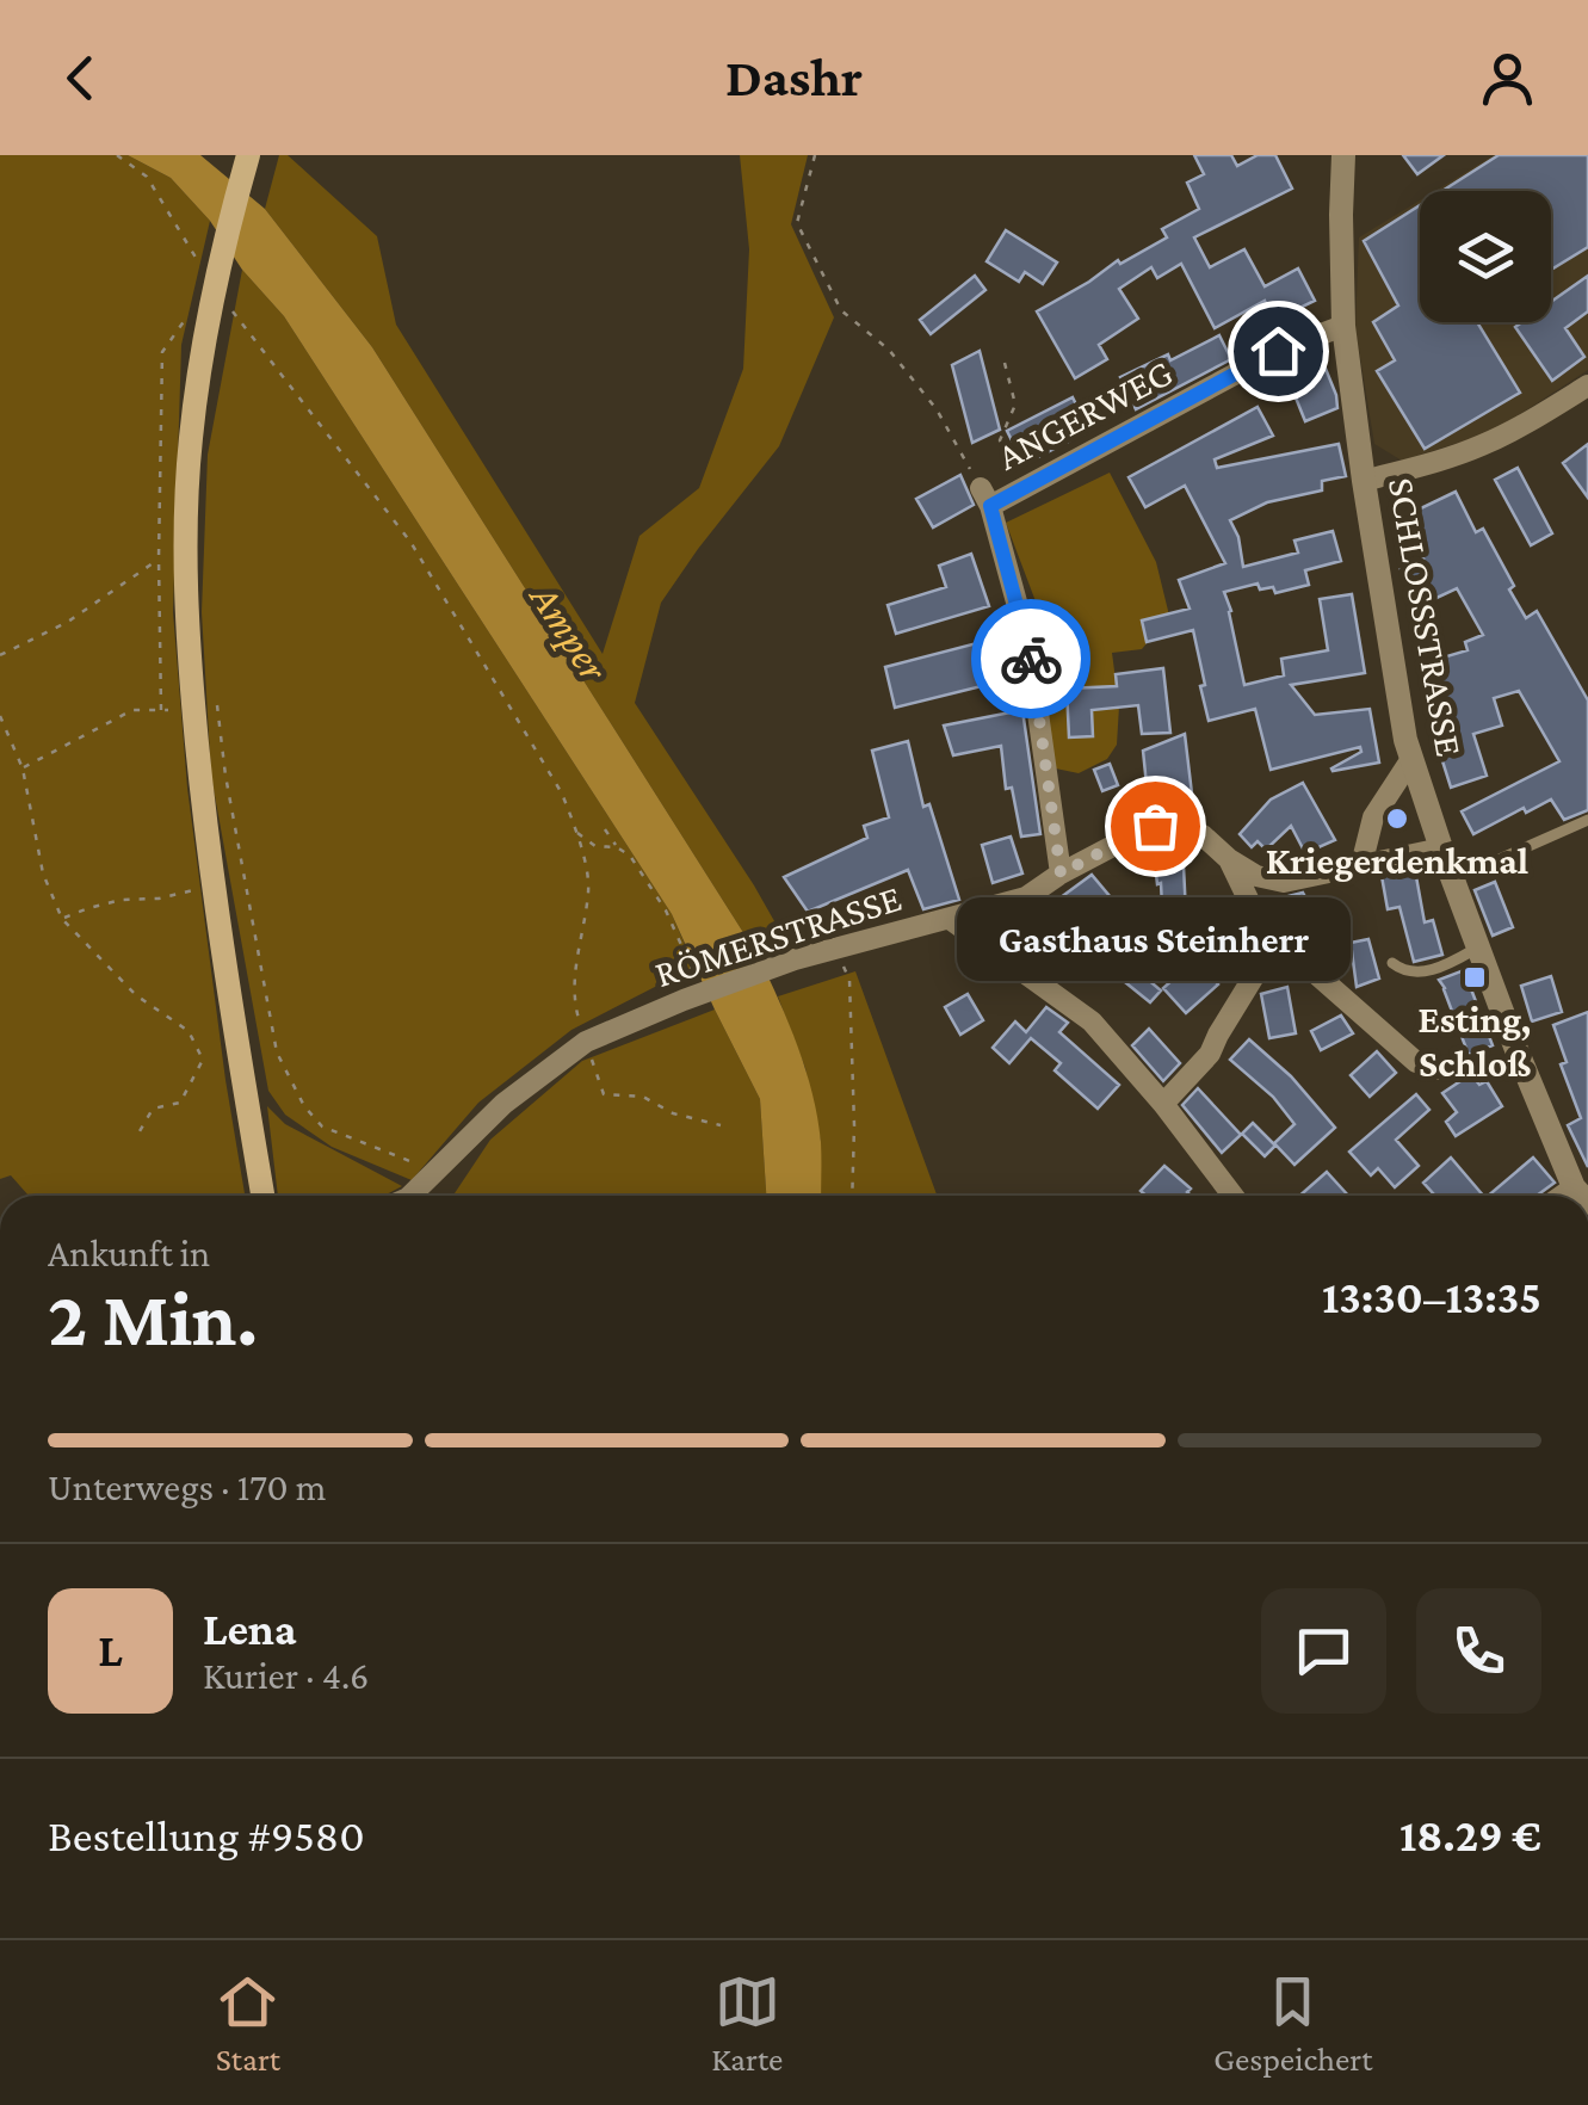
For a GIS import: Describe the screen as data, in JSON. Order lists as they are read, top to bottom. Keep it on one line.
{"streets":{"street":["ANGERWEG","SCHLOSSSTRASSE","RÖMERSTRASSE"]},"crossings":[["ANGERWEG","SCHLOSSSTRASSE"],["SCHLOSSSTRASSE","RÖMERSTRASSE"]],"water":["Amper"],"places":{"other":["Kriegerdenkmal","Gasthaus Steinherr"],"transit":["Esting, Schloß"]},"page":{"header":"Dashr","bubble":"Gasthaus Steinherr","heading":["2 Min.","Ankunft in","13:30–13:35"],"panel":["Lena","Kurier · 4.6","Bestellung #9580","18.29 €"],"bar":"Unterwegs · 170 m","round":"L","tabs":["Start","Karte","Gespeichert"]}}
